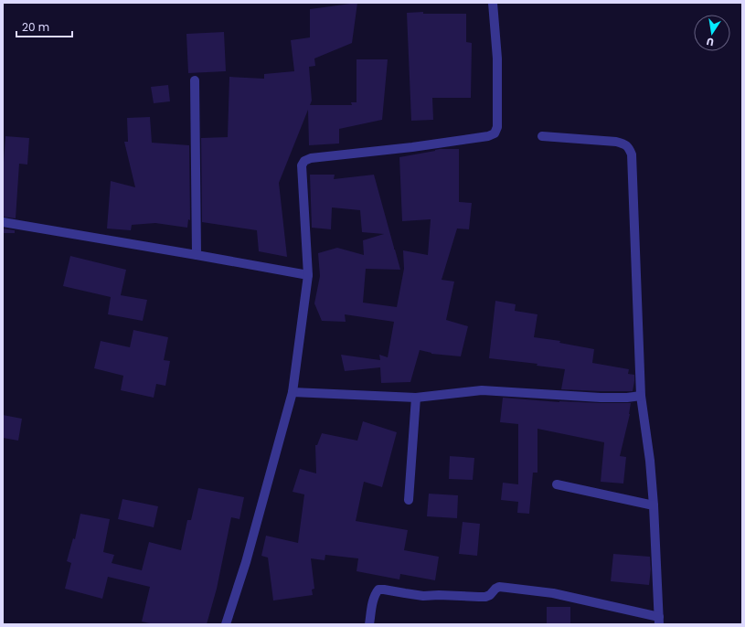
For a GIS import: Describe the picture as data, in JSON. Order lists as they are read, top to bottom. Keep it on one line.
{"scale_bar":"20 m","north":"bottom"}
